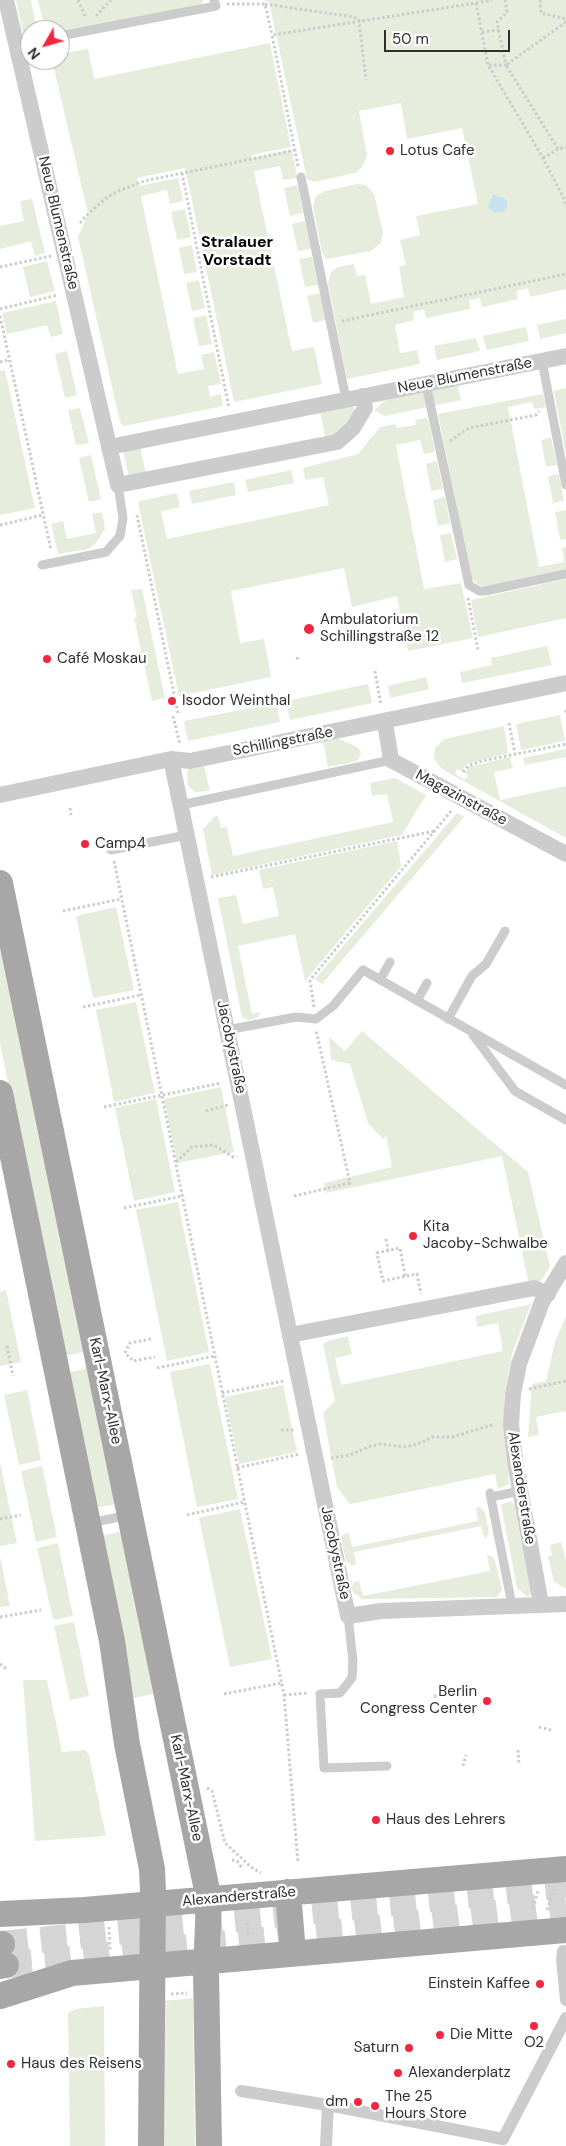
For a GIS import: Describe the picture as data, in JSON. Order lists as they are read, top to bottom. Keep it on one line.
{"streets":{"main road":["Karl-Marx-Allee","Alexanderstraße"],"street":["Neue Blumenstraße","Schillingstraße","Magazinstraße","Jacobystraße"]},"crossings":[["Schillingstraße","Jacobystraße"],["Jacobystraße","Alexanderstraße"],["Karl-Marx-Allee","Alexanderstraße"]],"districts":["Stralauer Vorstadt"],"places":["Lotus Cafe","Ambulatorium Schillingstraße 12","Café Moskau","Isodor Weinthal","Camp4","Kita Jacoby-Schwalbe","Berlin Congress Center","Haus des Lehrers","Einstein Kaffee","O2","Die Mitte","Saturn","Haus des Reisens","Alexanderplatz","dm","The 25 Hours Store"],"scale_bar":"50 m","north":"bottom left"}
